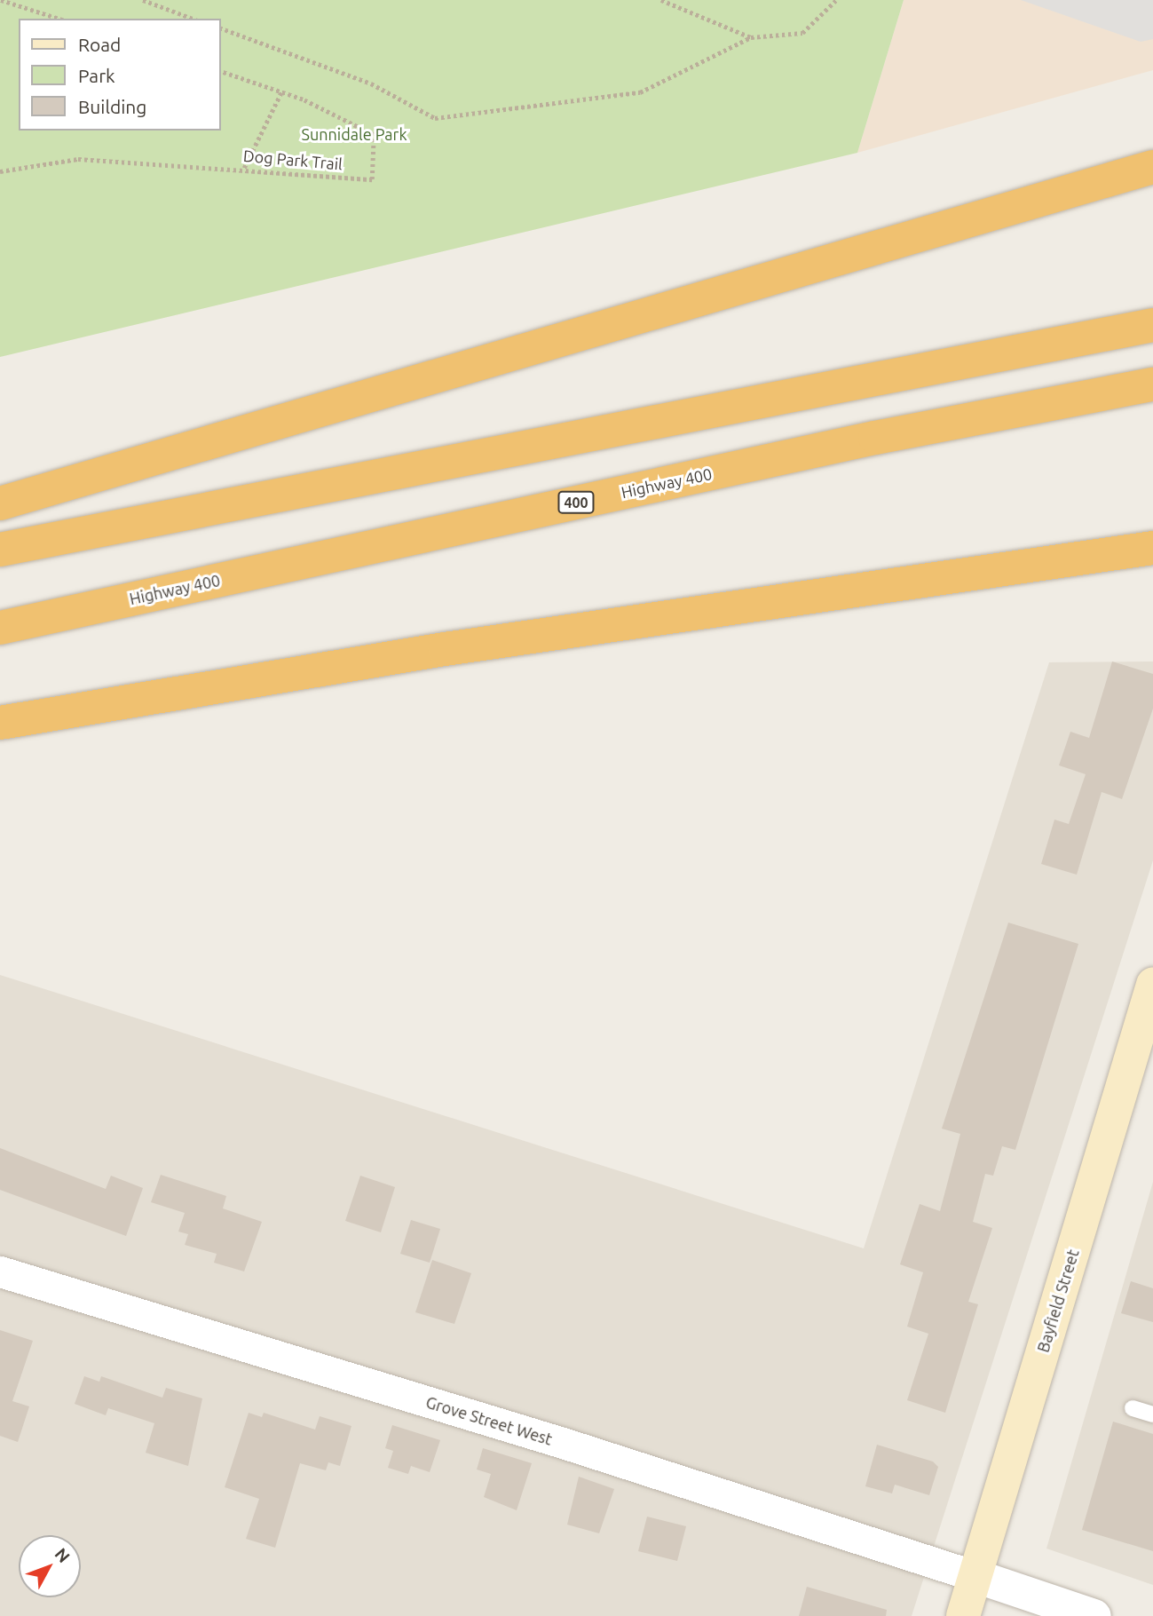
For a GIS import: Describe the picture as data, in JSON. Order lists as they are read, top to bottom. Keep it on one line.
{"streets":{"highway":["Highway 400","400"],"main road":["Bayfield Street"],"street":["Grove Street West"],"path":["Dog Park Trail"]},"crossings":[["Bayfield Street","Grove Street West"]],"parks":["Sunnidale Park"],"legend":["Road","Park","Building"],"north":"top right"}
